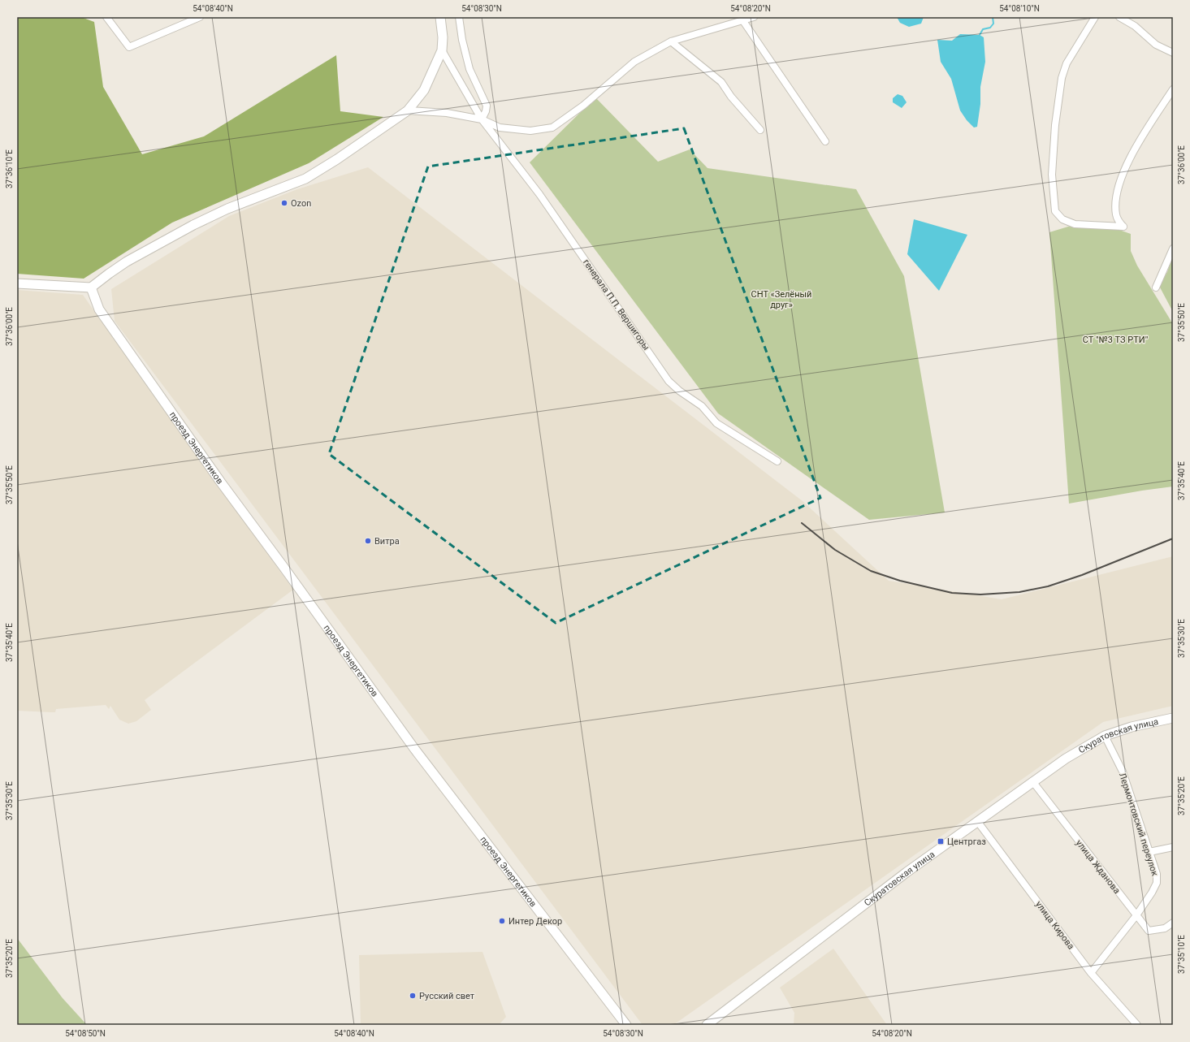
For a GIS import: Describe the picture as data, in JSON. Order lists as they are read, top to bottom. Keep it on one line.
{"streets":{"street":["генерала П.П. Вершигоры","проезд Энергетиков","Скуратовская улица","Лермонтовский переулок","улица Жданова","улица Кирова"]},"crossings":[["Скуратовская улица","Лермонтовский переулок"],["Скуратовская улица","улица Жданова"],["Скуратовская улица","улица Кирова"],["Лермонтовский переулок","улица Жданова"],["Лермонтовский переулок","улица Кирова"]],"parks":["СНТ «Зелёный друг»","СТ \"№3 ТЗ РТИ\""],"places":{"other":["Ozon","Витра","Интер Декор","Русский свет"],"transit":["Центргаз"]},"coordinates":["54°08'40\"N","54°08'30\"N","54°08'20\"N","54°08'10\"N","37°36'00\"E","37°36'10\"E","37°35'50\"E","37°35'40\"E","37°35'30\"E","37°35'20\"E","37°35'10\"E","54°08'50\"N"]}
